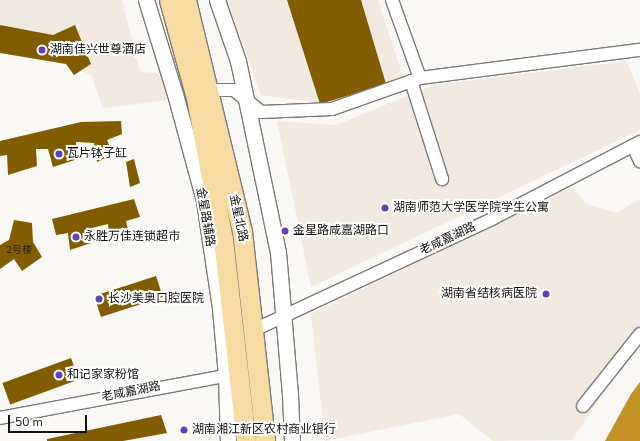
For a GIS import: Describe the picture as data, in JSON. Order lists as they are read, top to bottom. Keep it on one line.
{"streets":{"main road":["金星北路"],"street":["金星路辅路","老咸嘉湖路"]},"crossings":[["金星路辅路","金星北路"],["金星路辅路","老咸嘉湖路"],["金星北路","老咸嘉湖路"]],"places":["湖南佳兴世尊酒店","瓦片钵子缸","湖南师范大学医学院学生公寓","金星路咸嘉湖路口","永胜万佳连锁超市","湖南省结核病医院","长沙美奥口腔医院","和记家家粉馆","湖南湘江新区农村商业银行"],"house_numbers":["2号楼"],"scale_bar":"50 m"}
